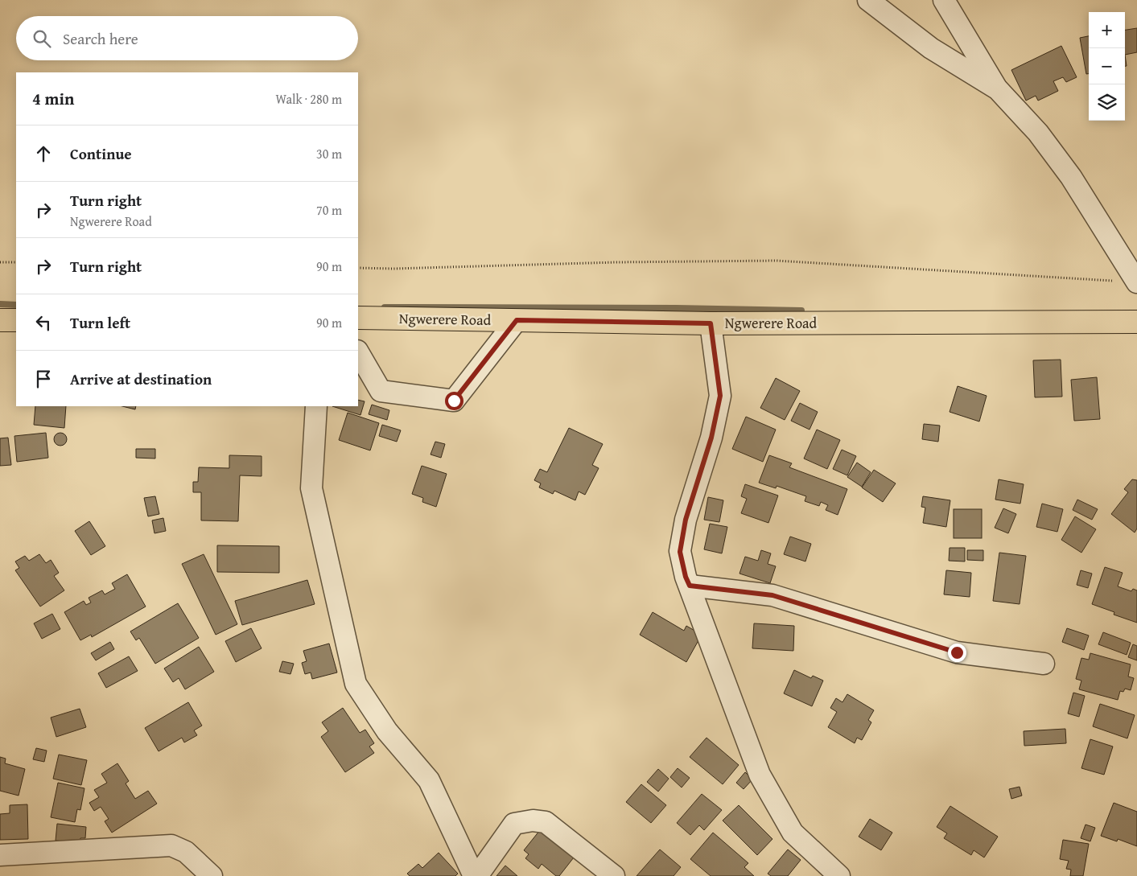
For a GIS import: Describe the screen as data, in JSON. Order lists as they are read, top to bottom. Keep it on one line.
{"streets":{"main road":["Ngwerere Road"]},"page":{"map_buttons":["+","−"],"search":"Search here","heading":["4 min","Walk · 280 m"],"list":[["Continue","30 m"],["Turn right","Ngwerere Road","70 m"],["Turn right","90 m"],["Turn left","90 m"],"Arrive at destination"]}}
